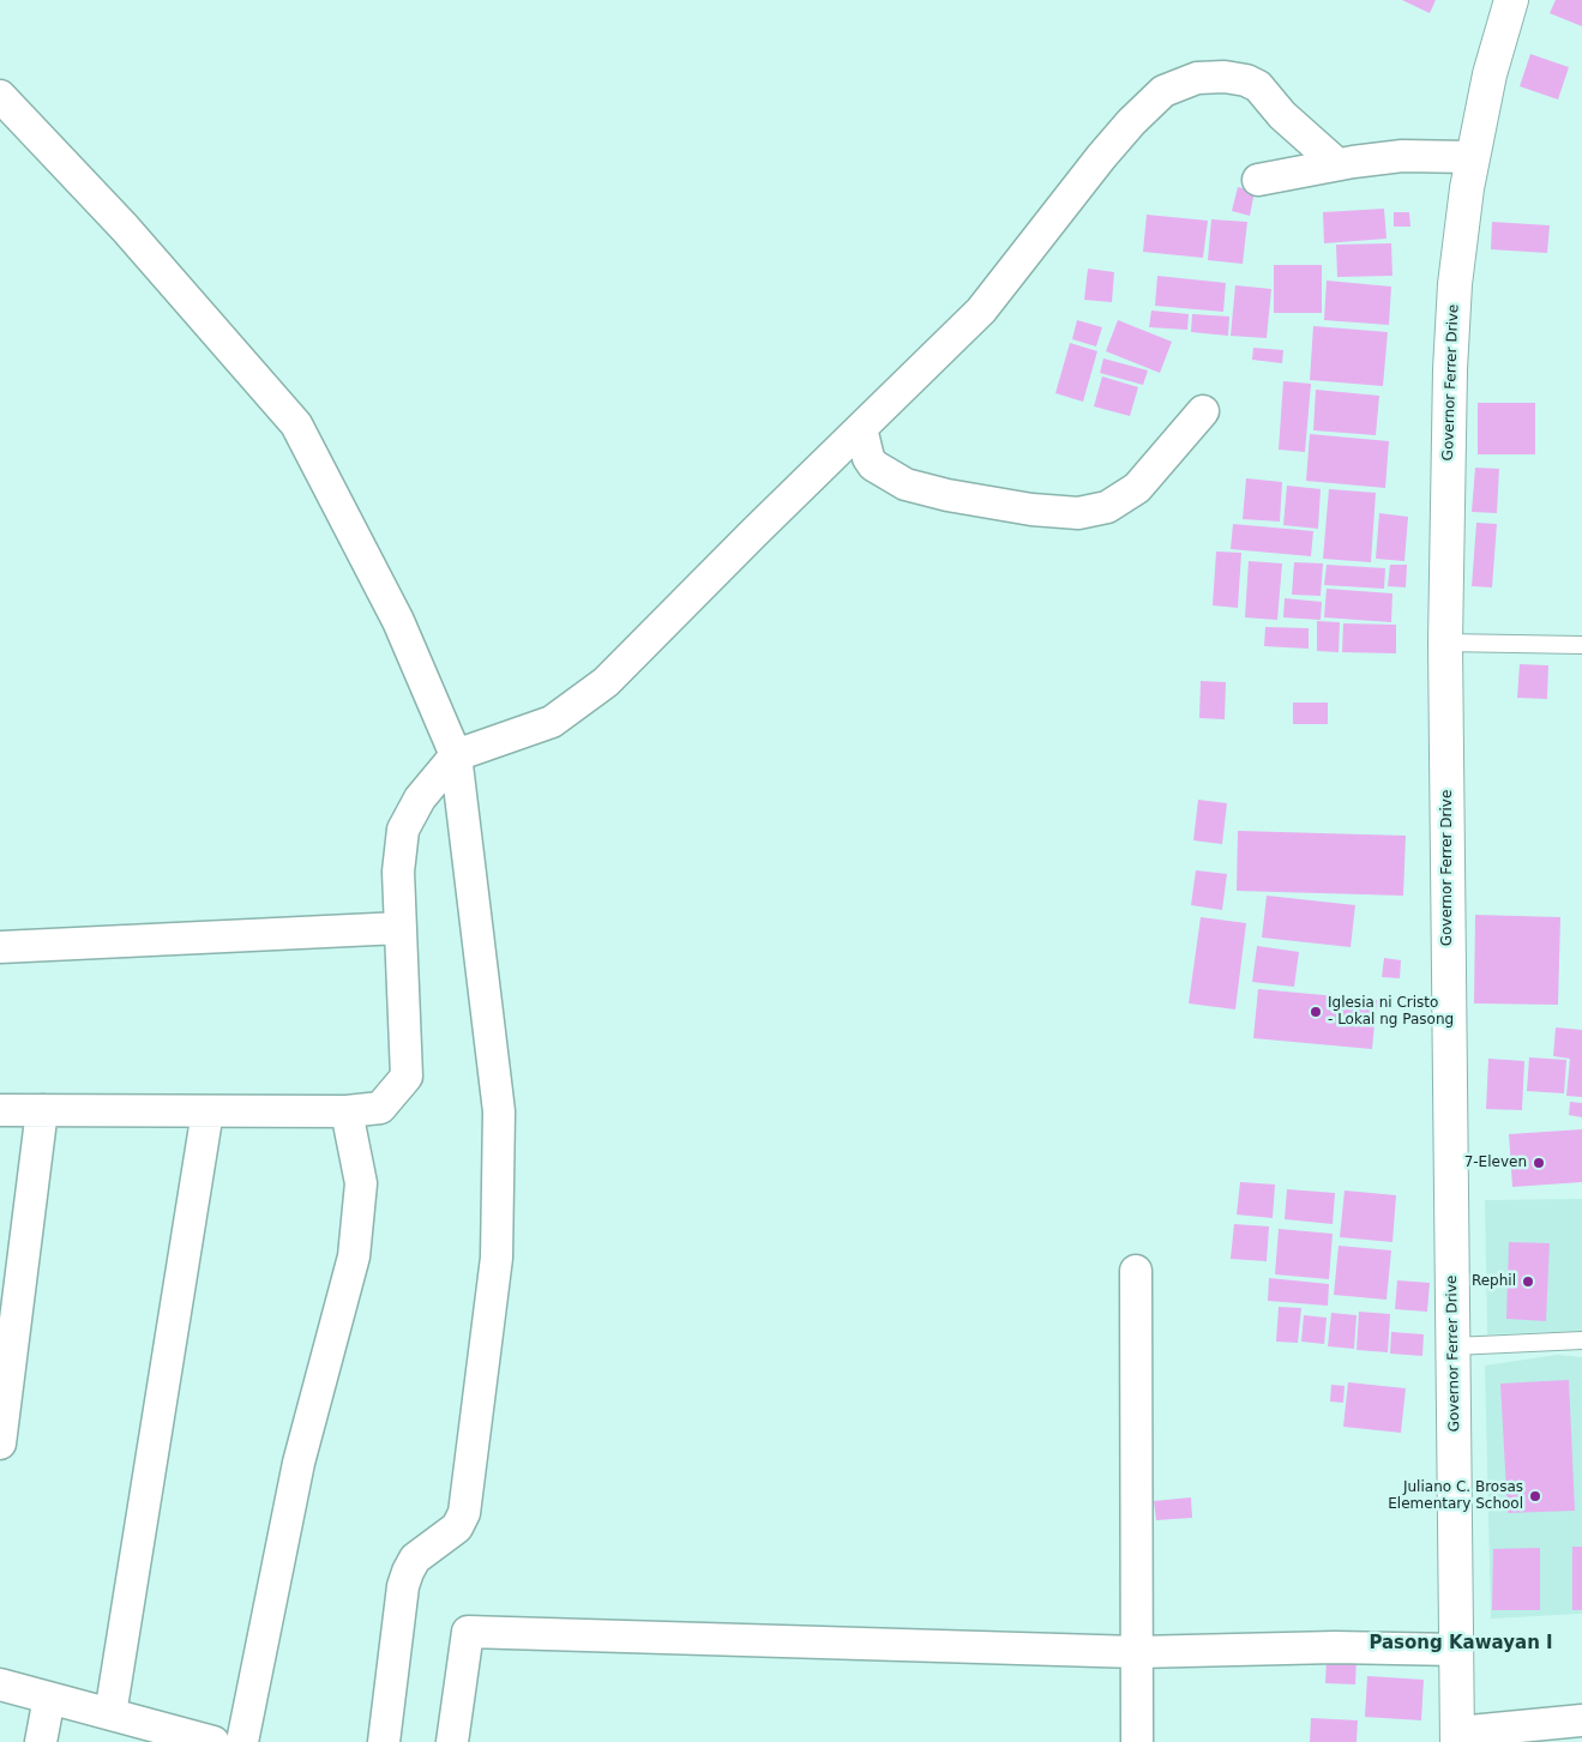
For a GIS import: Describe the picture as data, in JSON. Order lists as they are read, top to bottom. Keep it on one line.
{"streets":{"main road":["Governor Ferrer Drive"]},"districts":["Pasong Kawayan I"],"places":["Iglesia ni Cristo - Lokal ng Pasong","7-Eleven","Rephil","Juliano C. Brosas Elementary School"]}
